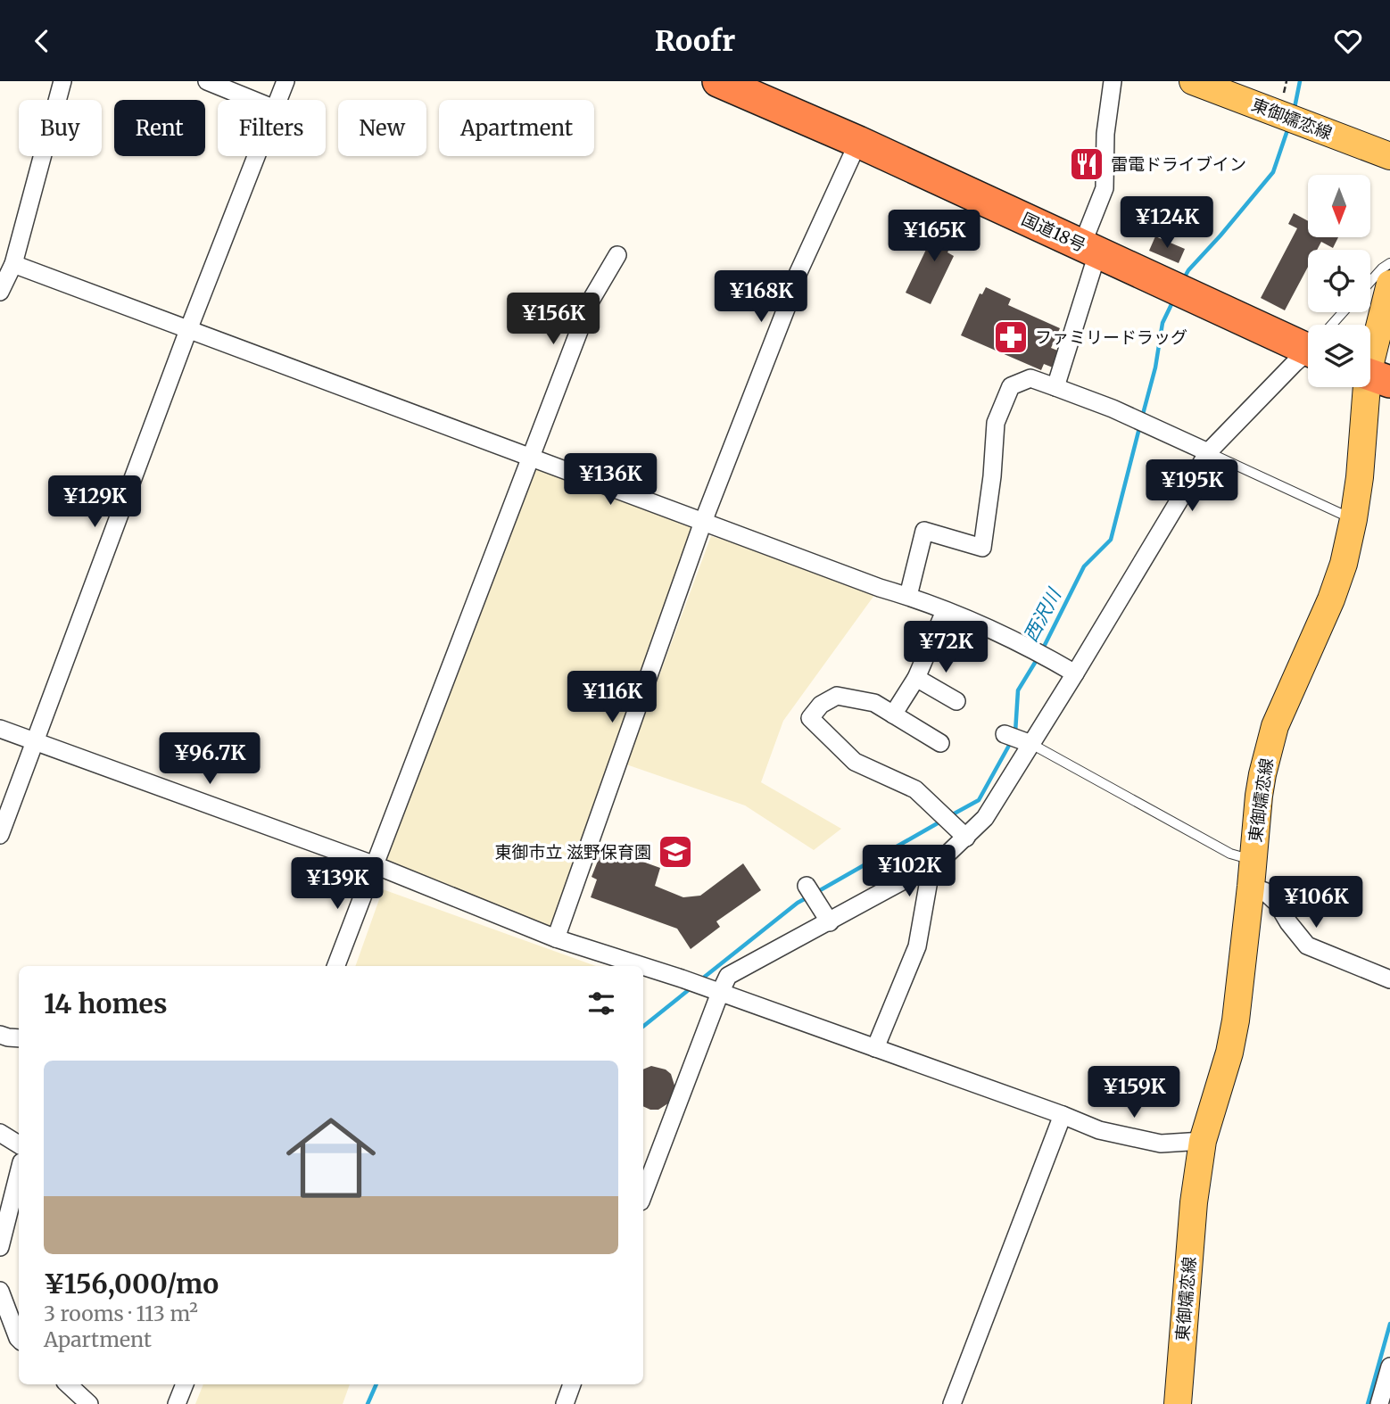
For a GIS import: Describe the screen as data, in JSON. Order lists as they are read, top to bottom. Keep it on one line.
{"streets":{"highway":["国道18号"],"main road":["東御嬬恋線"]},"water":["西沢川"],"places":{"restaurant":["雷電ドライブイン"],"pharmacy":["ファミリードラッグ"],"school or university":["東御市立 滋野保育園"]},"north":"bottom","page":{"header":"Roofr","chip":["Buy","Rent","Filters","New","Apartment"],"price":["¥124K","¥165K","¥168K","¥156K","¥136K","¥195K","¥129K","¥72K","¥116K","¥96.7K","¥102K","¥139K","¥106K","¥159K"],"heading":"14 homes","list":[{"name":"¥156,000/mo","note":"3 rooms · 113 m² · Apartment"}]}}
